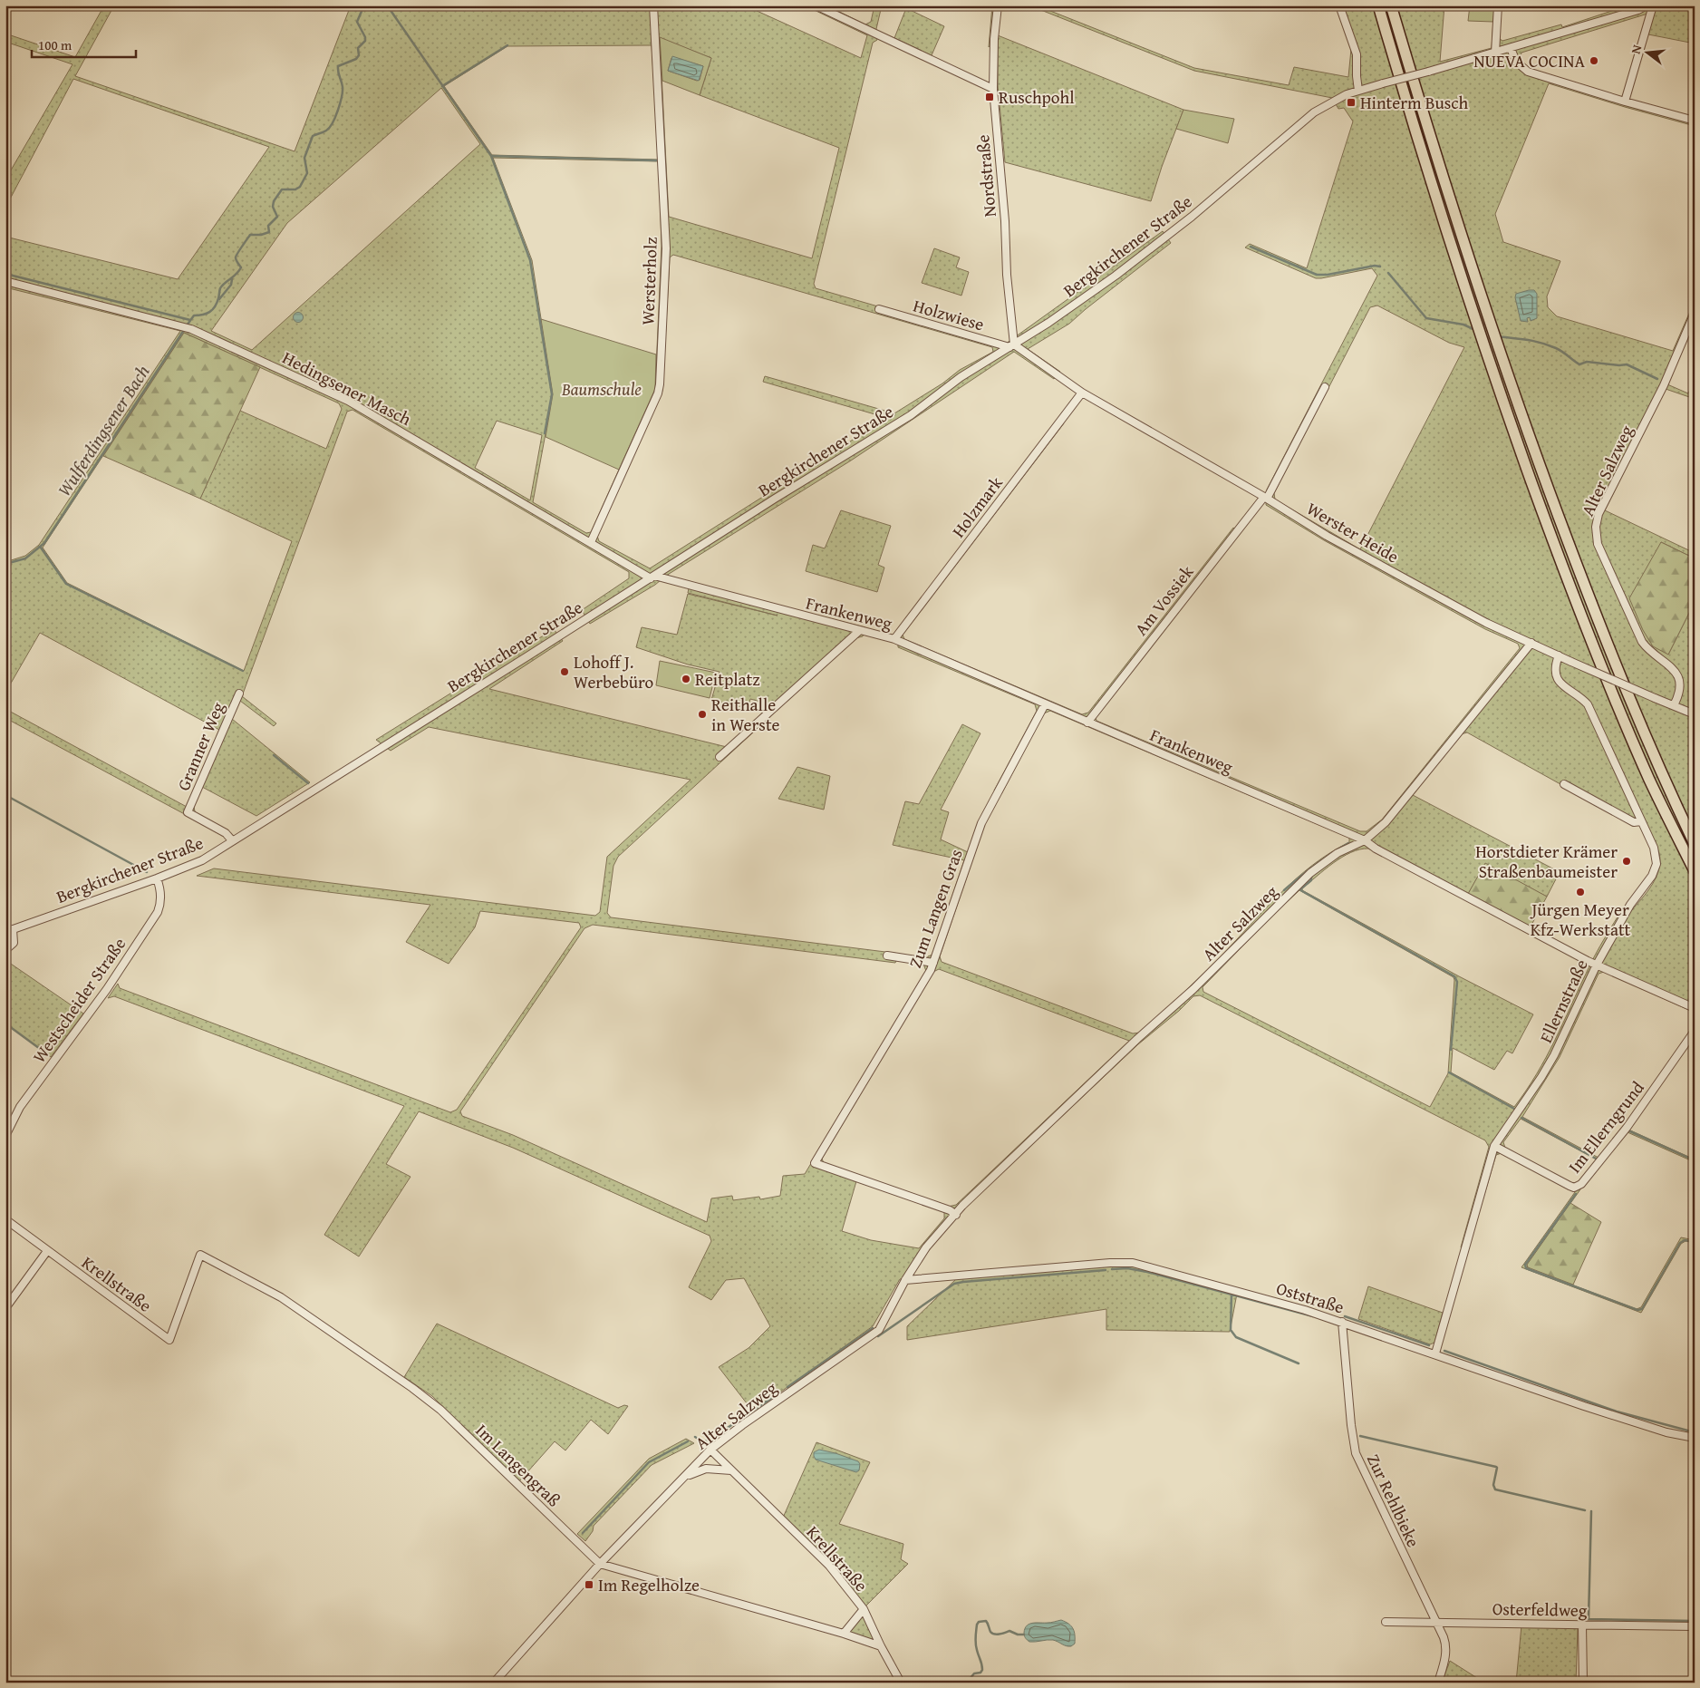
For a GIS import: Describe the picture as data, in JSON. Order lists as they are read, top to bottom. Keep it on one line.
{"streets":{"street":["Nordstraße","Bergkirchener Straße","Wersterholz","Holzwiese","Hedingsener Masch","Alter Salzweg","Holzmark","Werster Heide","Am Vossiek","Frankenweg","Granner Weg","Zum Langen Gras","Westscheider Straße","Ellernstraße","Im Ellerngrund","Krellstraße","Oststraße","Im Langengraß","Zur Rehlbieke","Osterfeldweg"]},"crossings":[["Nordstraße","Bergkirchener Straße"],["Nordstraße","Holzwiese"],["Nordstraße","Werster Heide"],["Bergkirchener Straße","Holzwiese"],["Bergkirchener Straße","Hedingsener Masch"],["Bergkirchener Straße","Werster Heide"],["Bergkirchener Straße","Frankenweg"],["Bergkirchener Straße","Granner Weg"],["Bergkirchener Straße","Westscheider Straße"],["Wersterholz","Hedingsener Masch"],["Holzwiese","Werster Heide"],["Hedingsener Masch","Frankenweg"],["Alter Salzweg","Werster Heide"],["Alter Salzweg","Frankenweg"],["Alter Salzweg","Zum Langen Gras"],["Alter Salzweg","Krellstraße"],["Alter Salzweg","Oststraße"],["Alter Salzweg","Im Langengraß"],["Holzmark","Werster Heide"],["Holzmark","Frankenweg"],["Werster Heide","Am Vossiek"],["Werster Heide","Ellernstraße"],["Am Vossiek","Frankenweg"],["Frankenweg","Zum Langen Gras"],["Frankenweg","Ellernstraße"],["Ellernstraße","Im Ellerngrund"],["Ellernstraße","Oststraße"],["Krellstraße","Im Langengraß"],["Oststraße","Zur Rehlbieke"],["Zur Rehlbieke","Osterfeldweg"]],"water":["Wulferdingsener Bach"],"parks":["Baumschule"],"places":{"other":["NUEVA COCINA","Lohoff J. Werbebüro","Reitplatz","Reithalle in Werste","Horstdieter Krämer Straßenbaumeister","Jürgen Meyer Kfz-Werkstatt"],"transit":["Ruschpohl","Hinterm Busch","Im Regelholze"]},"scale_bar":"100 m","north":"left"}
